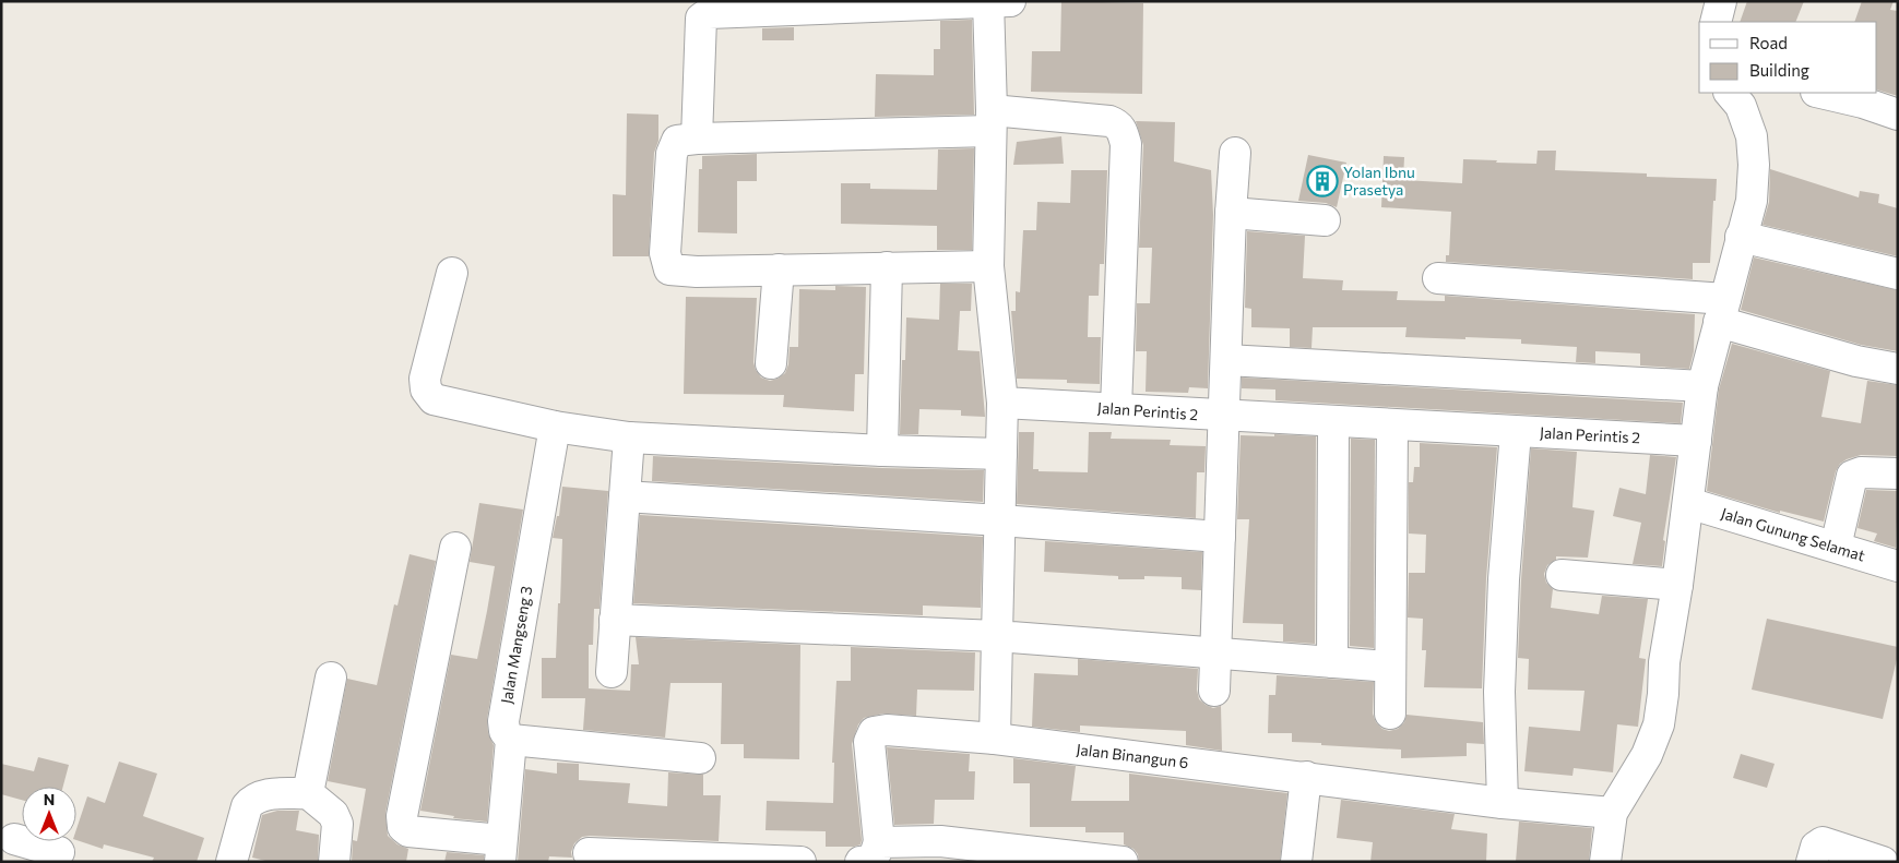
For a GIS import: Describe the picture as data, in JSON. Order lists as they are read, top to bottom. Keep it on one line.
{"streets":{"street":["Jalan Perintis 2","Jalan Gunung Selamat","Jalan Mangseng 3","Jalan Binangun 6"]},"places":{"building":["Yolan Ibnu Prasetya"]},"legend":["Road","Building"],"north":"top"}
